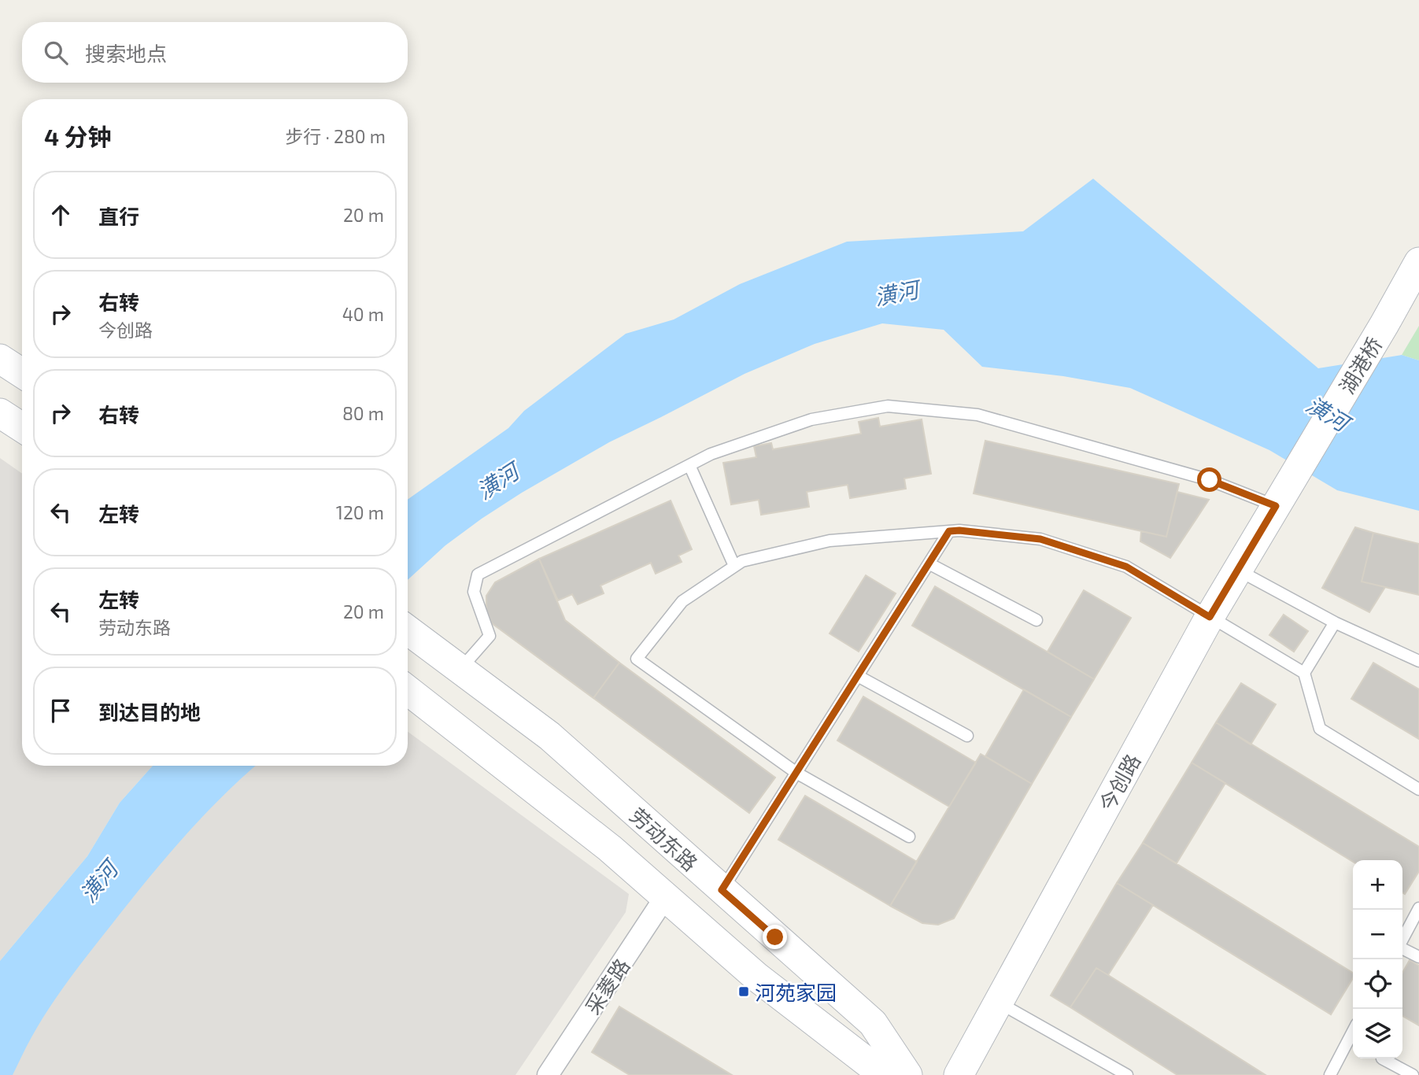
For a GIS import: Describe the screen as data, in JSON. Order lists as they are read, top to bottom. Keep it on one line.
{"streets":{"main road":["湖港桥","今创路","劳动东路"],"street":["采菱路"]},"crossings":[["湖港桥","今创路"],["劳动东路","采菱路"]],"water":["潢河"],"places":{"transit":["河苑家园"]},"page":{"search":"搜索地点","heading":["4 分钟","步行 · 280 m"],"list":[["直行","20 m"],["右转","今创路","40 m"],["右转","80 m"],["左转","120 m"],["左转","劳动东路","20 m"],"到达目的地"],"map_buttons":["+","−"]}}
